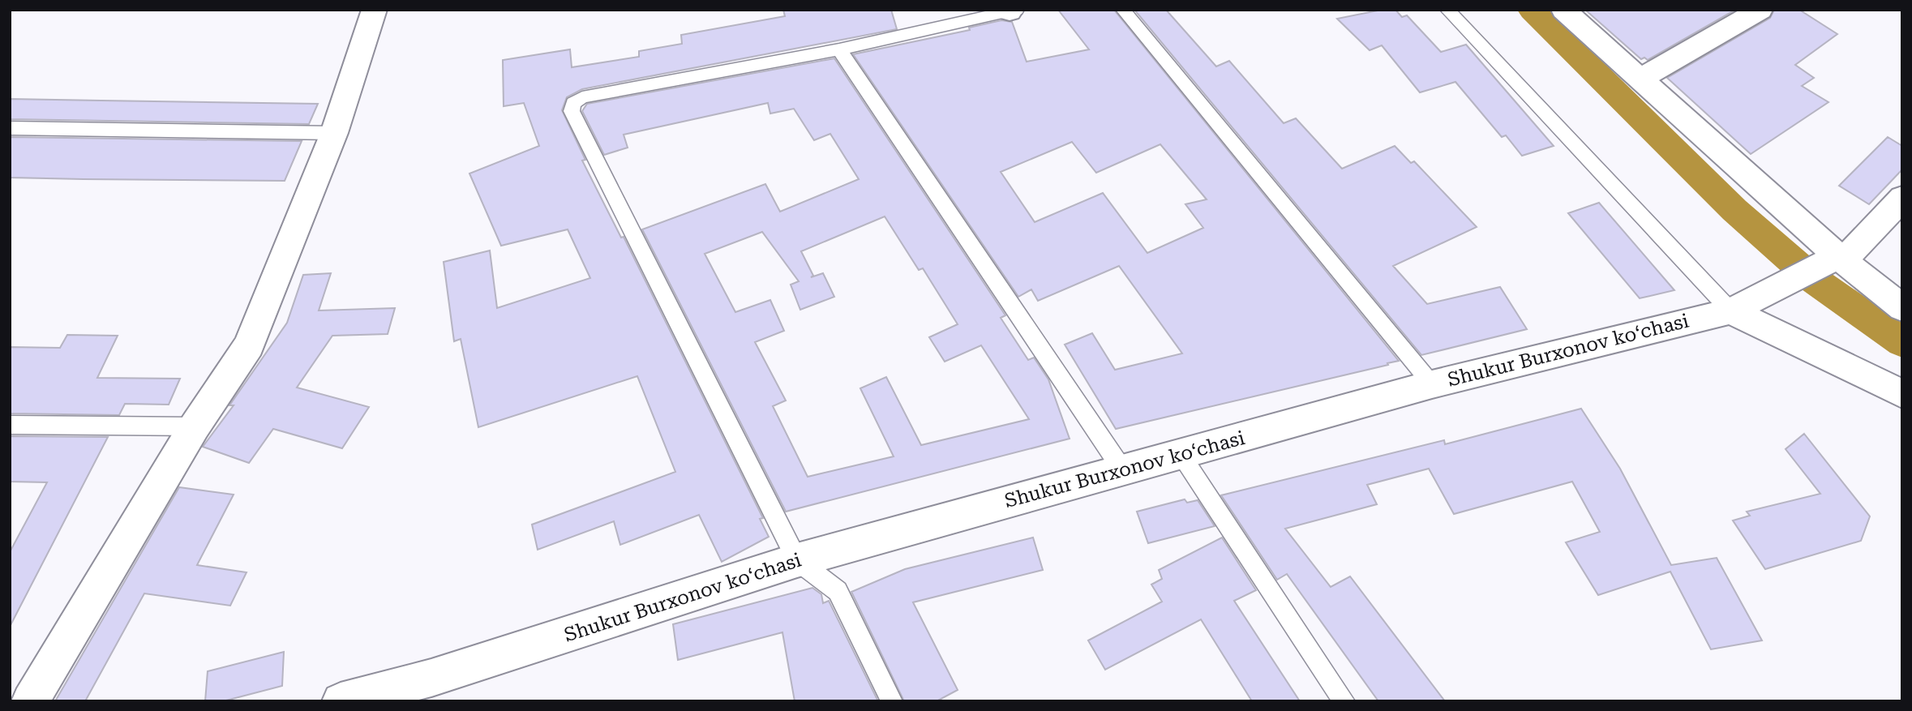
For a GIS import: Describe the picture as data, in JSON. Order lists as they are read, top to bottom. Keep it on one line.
{"streets":{"street":["Shukur Burxonov koʻchasi"]}}
